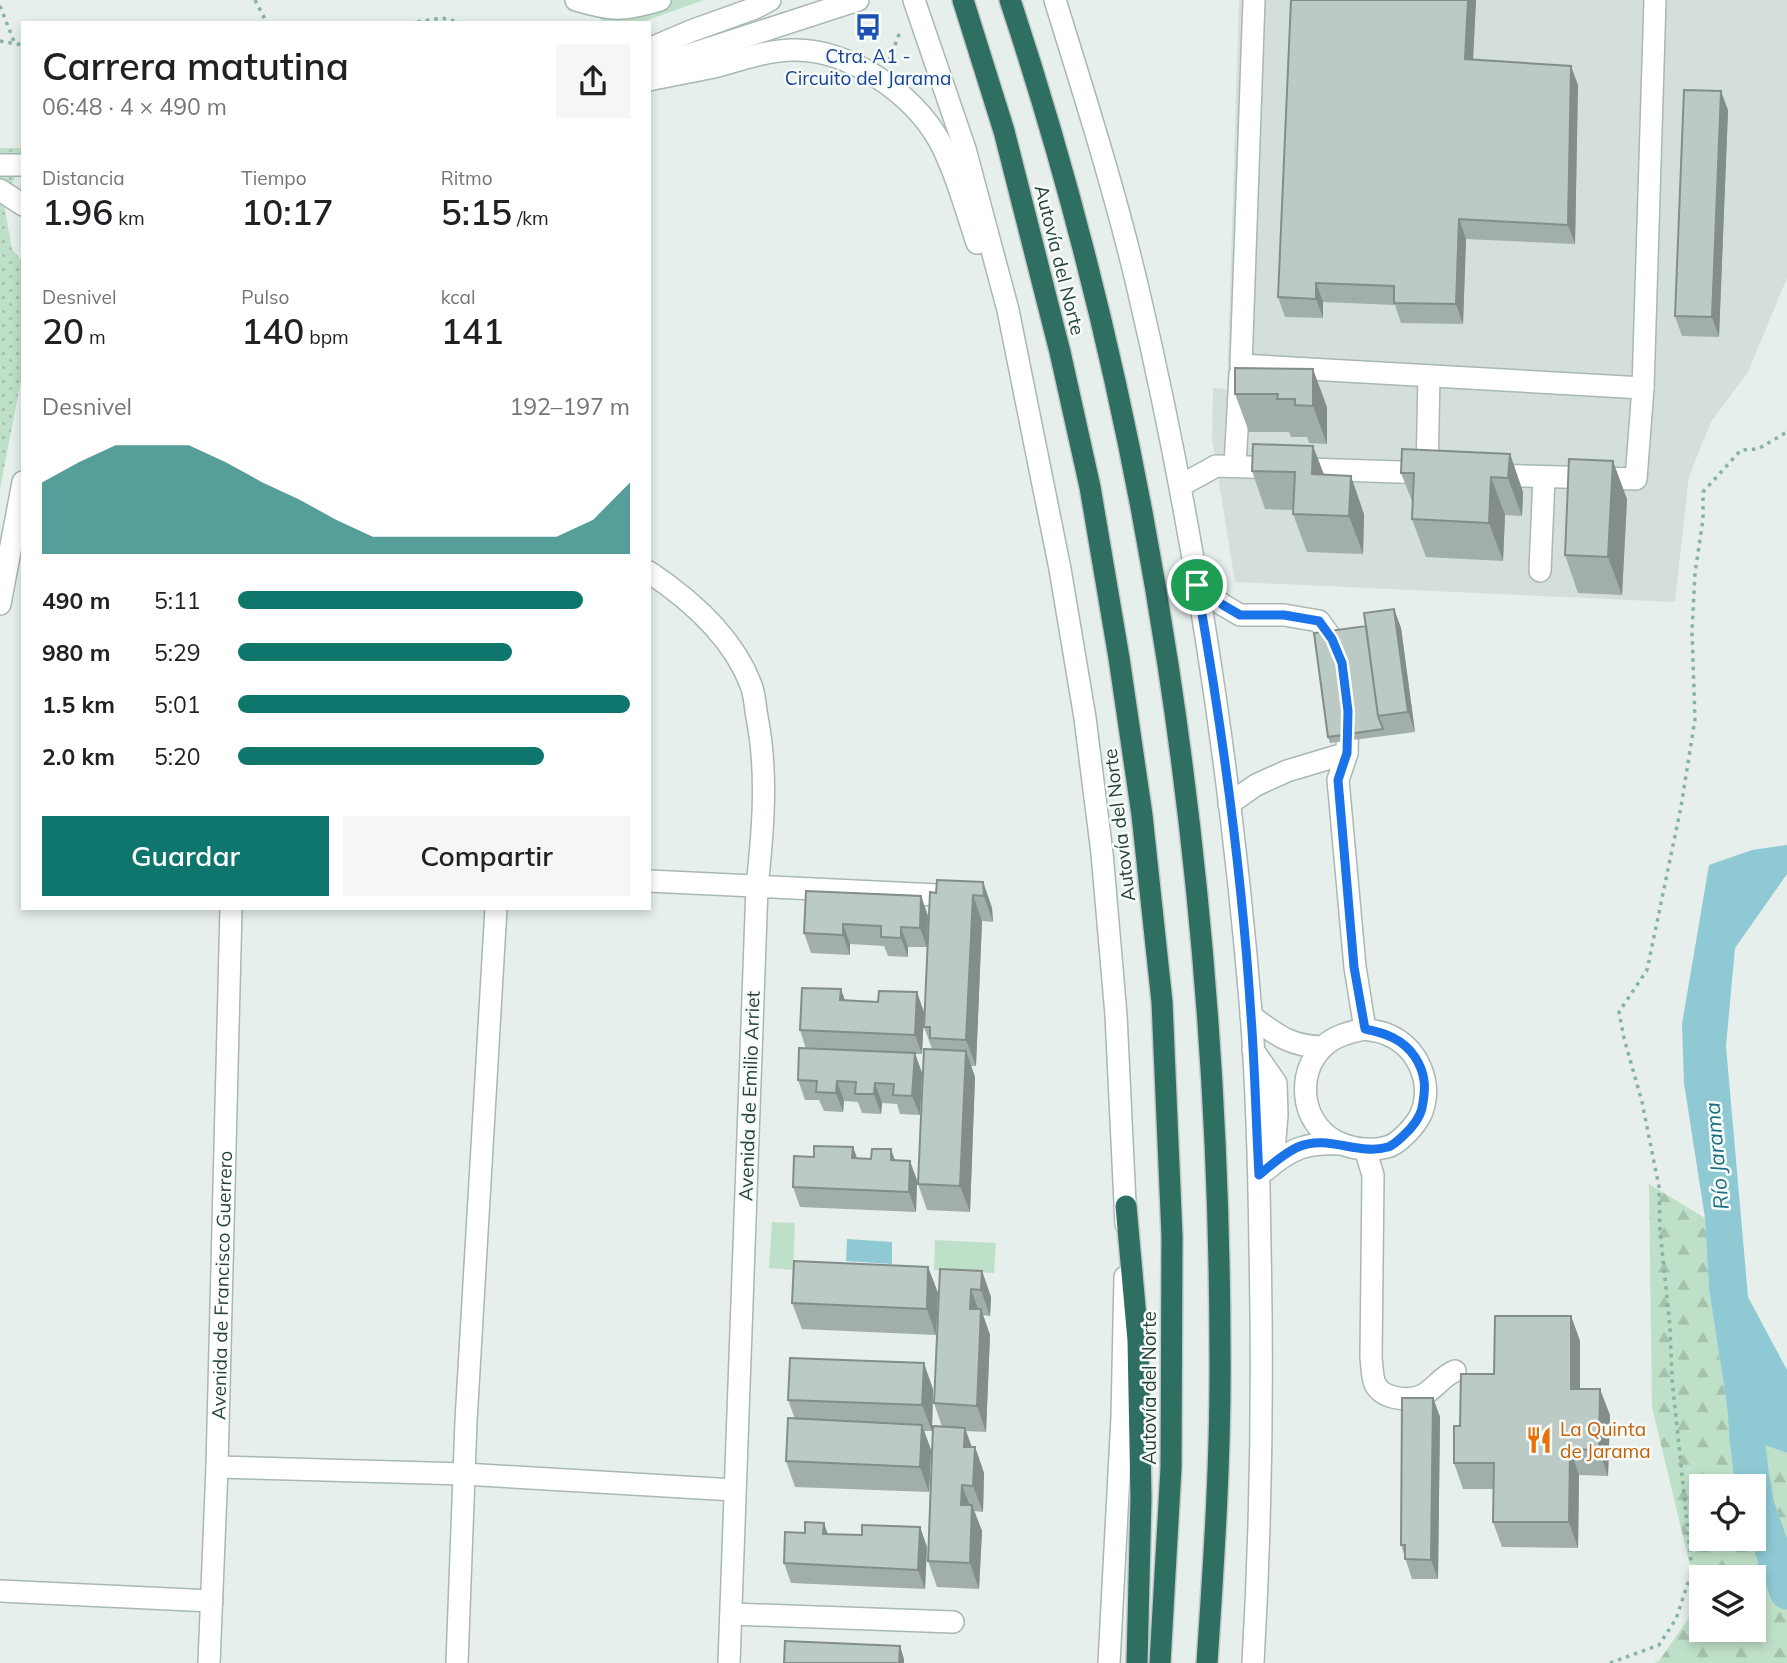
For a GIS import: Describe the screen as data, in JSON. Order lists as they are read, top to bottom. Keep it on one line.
{"streets":{"highway":["Autovía del Norte"],"street":["Avenida de Emilio Arriet","Avenida de Francisco Guerrero"]},"water":["Río Jarama"],"places":{"bus stop":["Ctra. A1 - Circuito del Jarama"],"restaurant":["La Quinta de Jarama"]},"page":{"heading":["Carrera matutina","06:48 · 4 × 490 m"],"stats":[["Distancia","1.96 km"],["Tiempo","10:17"],["Ritmo","5:15 /km"],["Desnivel","20 m"],["Pulso","140 bpm"],["kcal","141"]],"chart":["Desnivel","192–197 m"],"list":[{"name":"490 m","note":"5:11"},{"name":"980 m","note":"5:29"},{"name":"1.5 km","note":"5:01"},{"name":"2.0 km","note":"5:20"}],"buttons":["Guardar","Compartir"]}}
